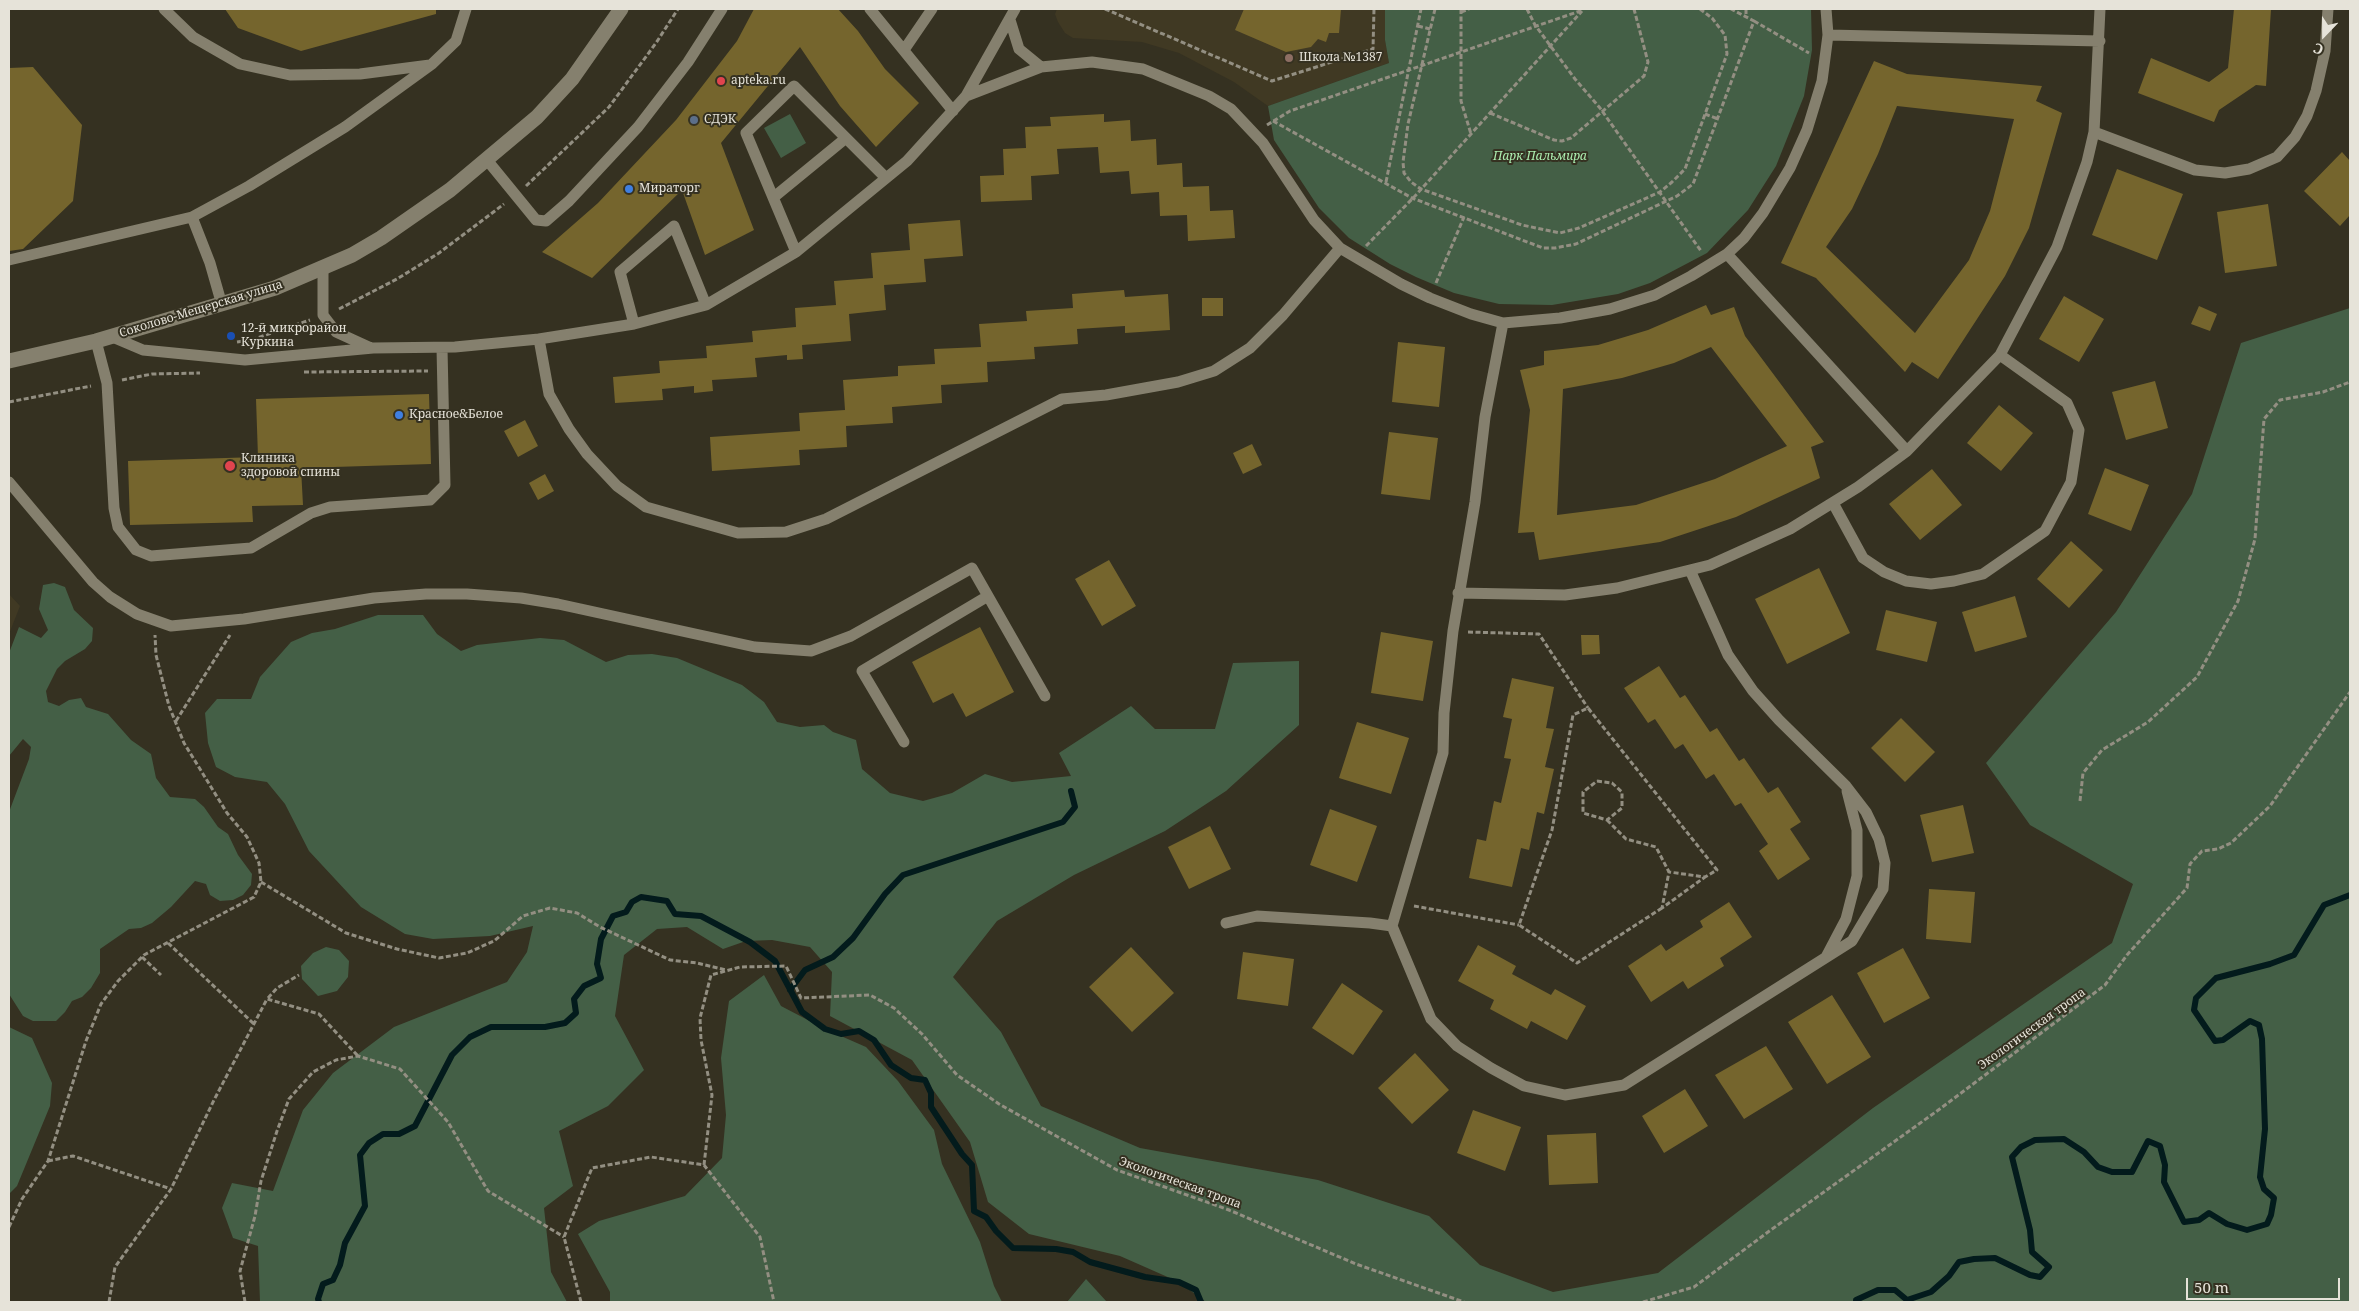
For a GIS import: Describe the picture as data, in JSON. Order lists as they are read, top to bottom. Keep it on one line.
{"streets":{"street":["Соколово-Мещерская улица"],"path":["Экологическая тропа"]},"parks":["Парк Пальмира"],"places":["Школа №1387","apteka.ru","СДЭК","Мираторг","12-й микрорайон Куркина","Красное&Белое","Клиника здоровой спины"],"scale_bar":"50 m","north":"bottom"}
